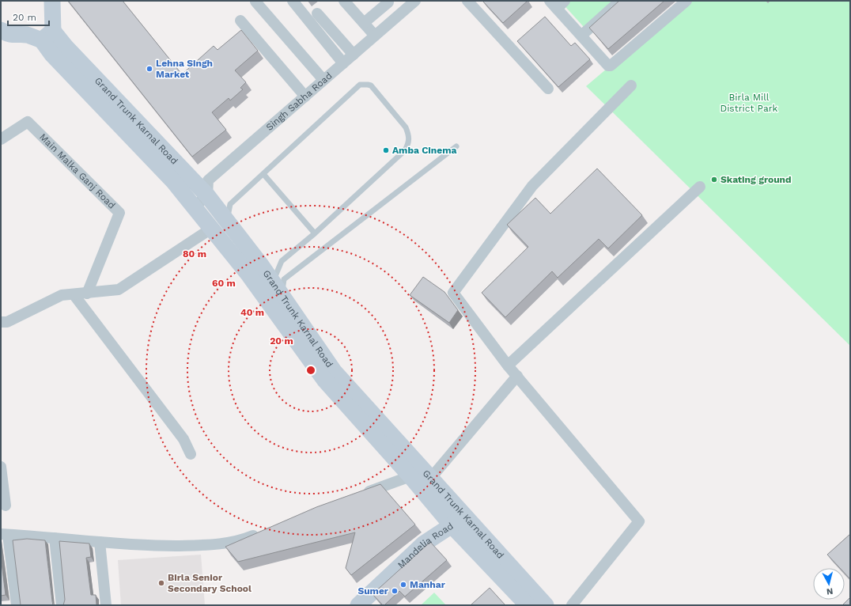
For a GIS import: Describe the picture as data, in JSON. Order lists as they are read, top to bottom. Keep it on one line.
{"streets":{"main road":["Grand Trunk Karnal Road","Mandelia Road"],"street":["Singh Sabha Road","Main Malka Ganj Road"]},"crossings":[["Singh Sabha Road","Grand Trunk Karnal Road"],["Grand Trunk Karnal Road","Mandelia Road"]],"parks":["Birla Mill District Park"],"places":["Lehna Singh Market","Amba Cinema","Skating ground","Birla Senior Secondary School","Manhar","Sumer"],"scale_bar":"20 m","north":"bottom","rings":["80 m","60 m","40 m","20 m"]}
